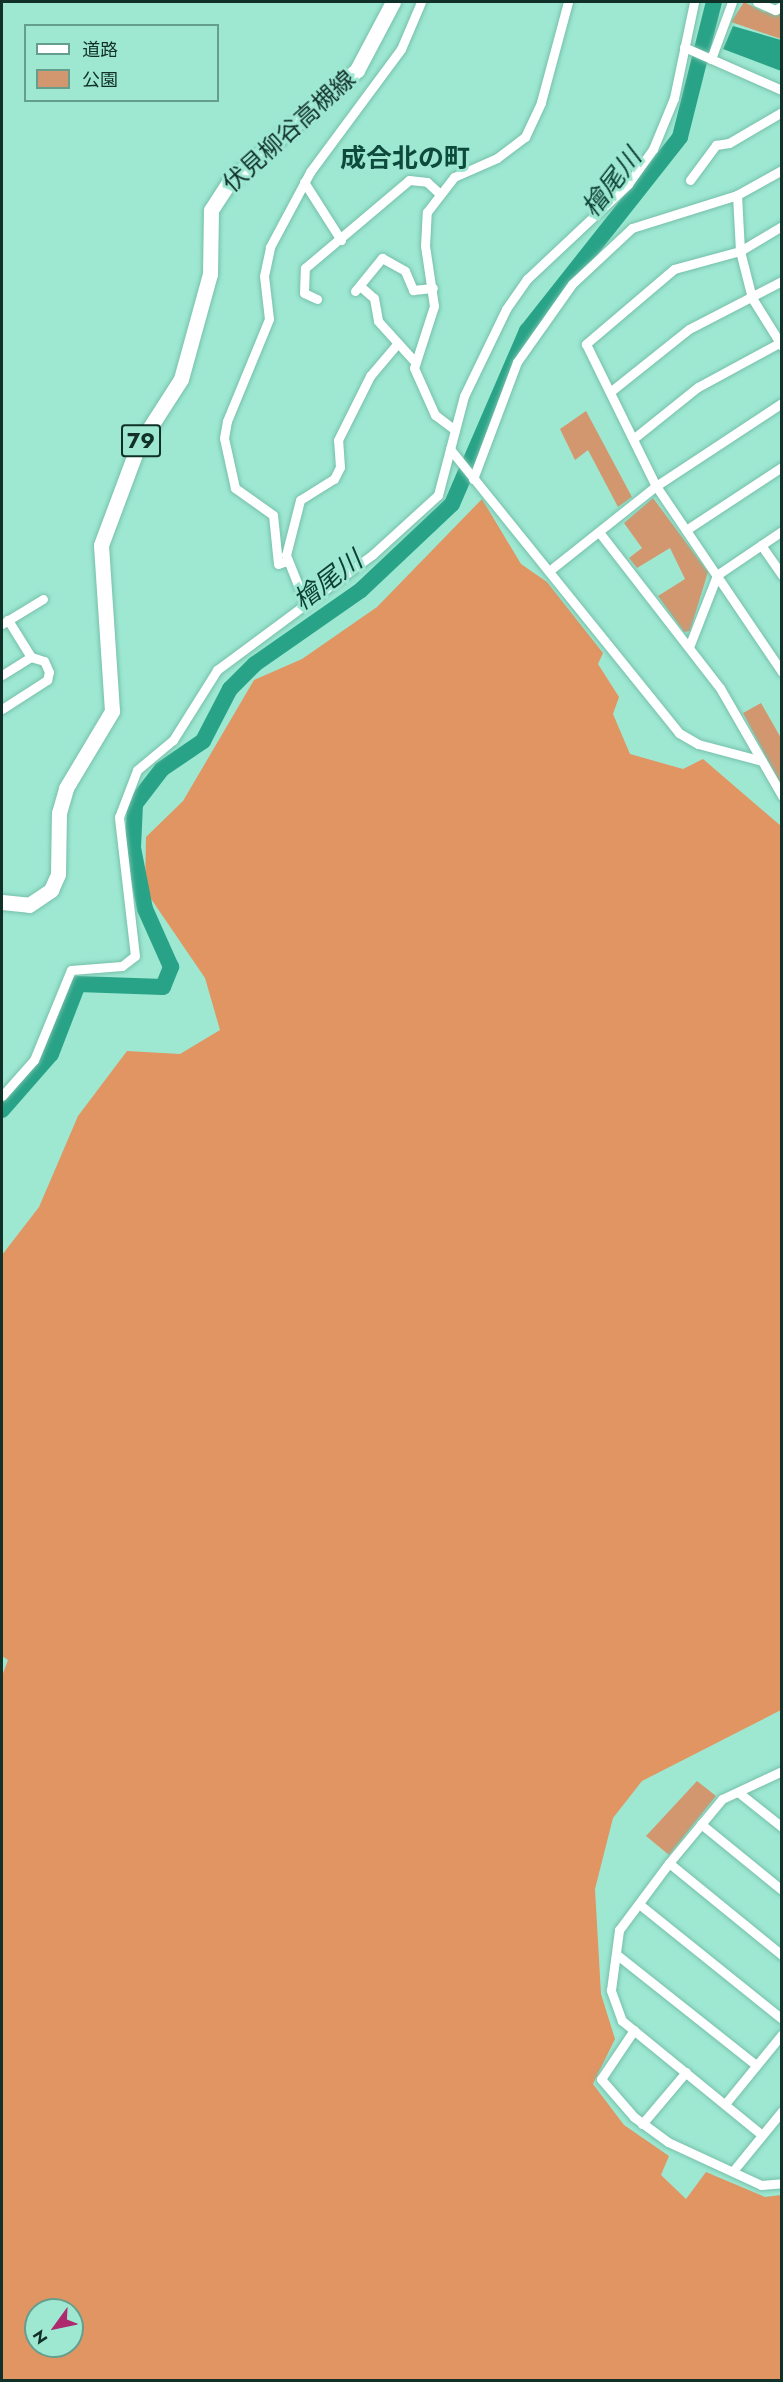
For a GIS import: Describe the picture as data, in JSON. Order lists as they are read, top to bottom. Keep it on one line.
{"streets":{"main road":["伏見柳谷高槻線","79"]},"districts":["成合北の町"],"water":["檜尾川"],"legend":["道路","公園"],"north":"bottom left"}
